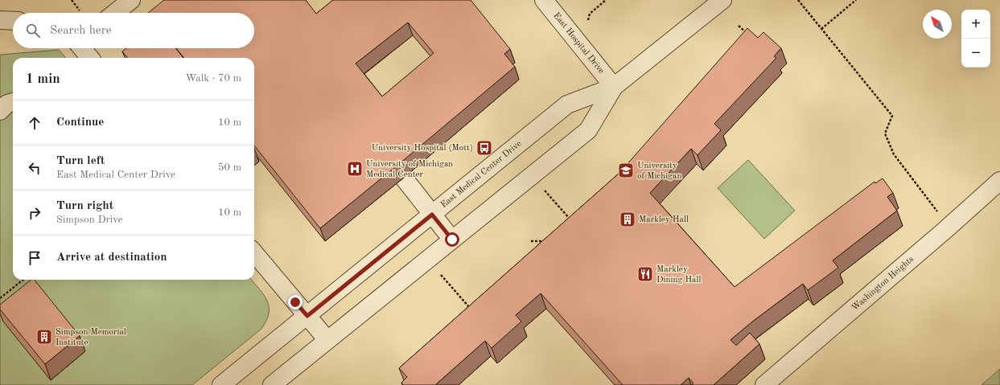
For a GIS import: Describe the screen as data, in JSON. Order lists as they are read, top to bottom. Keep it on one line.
{"streets":{"street":["East Hospital Drive","East Medical Center Drive","Washington Heights"]},"crossings":[["East Hospital Drive","East Medical Center Drive"]],"places":{"bus stop":["University Hospital (Mott)"],"hospital":["University of Michigan Medical Center"],"school or university":["University of Michigan"],"building":["Markley Hall","Simpson Memorial Institute"],"restaurant":["Markley Dining Hall"]},"north":"top left","page":{"map_buttons":["+","−"],"search":"Search here","heading":["1 min","Walk · 70 m"],"list":[["Continue","10 m"],["Turn left","East Medical Center Drive","50 m"],["Turn right","Simpson Drive","10 m"],"Arrive at destination"]}}
